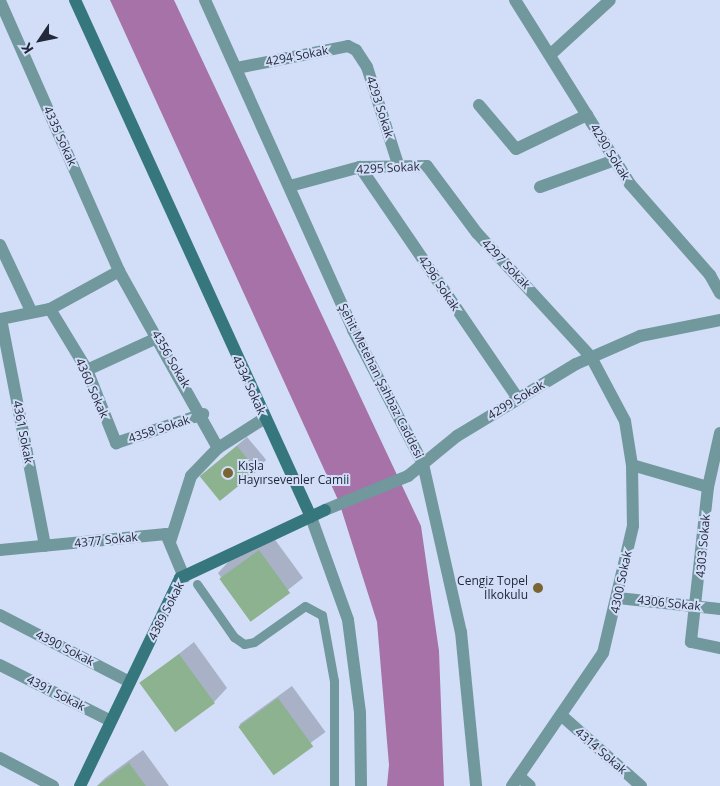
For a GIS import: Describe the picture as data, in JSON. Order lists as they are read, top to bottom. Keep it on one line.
{"streets":{"main road":["4334 Sokak","4389 Sokak"],"street":["4294 Sokak","4293 Sokak","4335 Sokak","4290 Sokak","4295 Sokak","4297 Sokak","4296 Sokak","4356 Sokak","Şehit Metehan Şahbaz Caddesi","4360 Sokak","4299 Sokak","4358 Sokak","4361 Sokak","4377 Sokak","4303 Sokak","4300 Sokak","4306 Sokak","4390 Sokak","4391 Sokak","4314 Sokak"]},"crossings":[["4294 Sokak","4293 Sokak"],["4294 Sokak","Şehit Metehan Şahbaz Caddesi"],["4293 Sokak","4295 Sokak"],["4335 Sokak","4356 Sokak"],["4295 Sokak","4297 Sokak"],["4295 Sokak","4296 Sokak"],["4295 Sokak","Şehit Metehan Şahbaz Caddesi"],["4297 Sokak","4299 Sokak"],["4297 Sokak","4300 Sokak"],["4296 Sokak","4299 Sokak"],["4356 Sokak","4358 Sokak"],["Şehit Metehan Şahbaz Caddesi","4299 Sokak"],["4334 Sokak","4389 Sokak"],["4360 Sokak","4358 Sokak"],["4299 Sokak","4300 Sokak"],["4299 Sokak","4389 Sokak"],["4361 Sokak","4377 Sokak"],["4303 Sokak","4306 Sokak"],["4300 Sokak","4306 Sokak"],["4300 Sokak","4314 Sokak"],["4389 Sokak","4390 Sokak"],["4389 Sokak","4391 Sokak"]],"places":["Kışla Hayırsevenler Camii","Cengiz Topel İlkokulu"],"north":"bottom left"}
